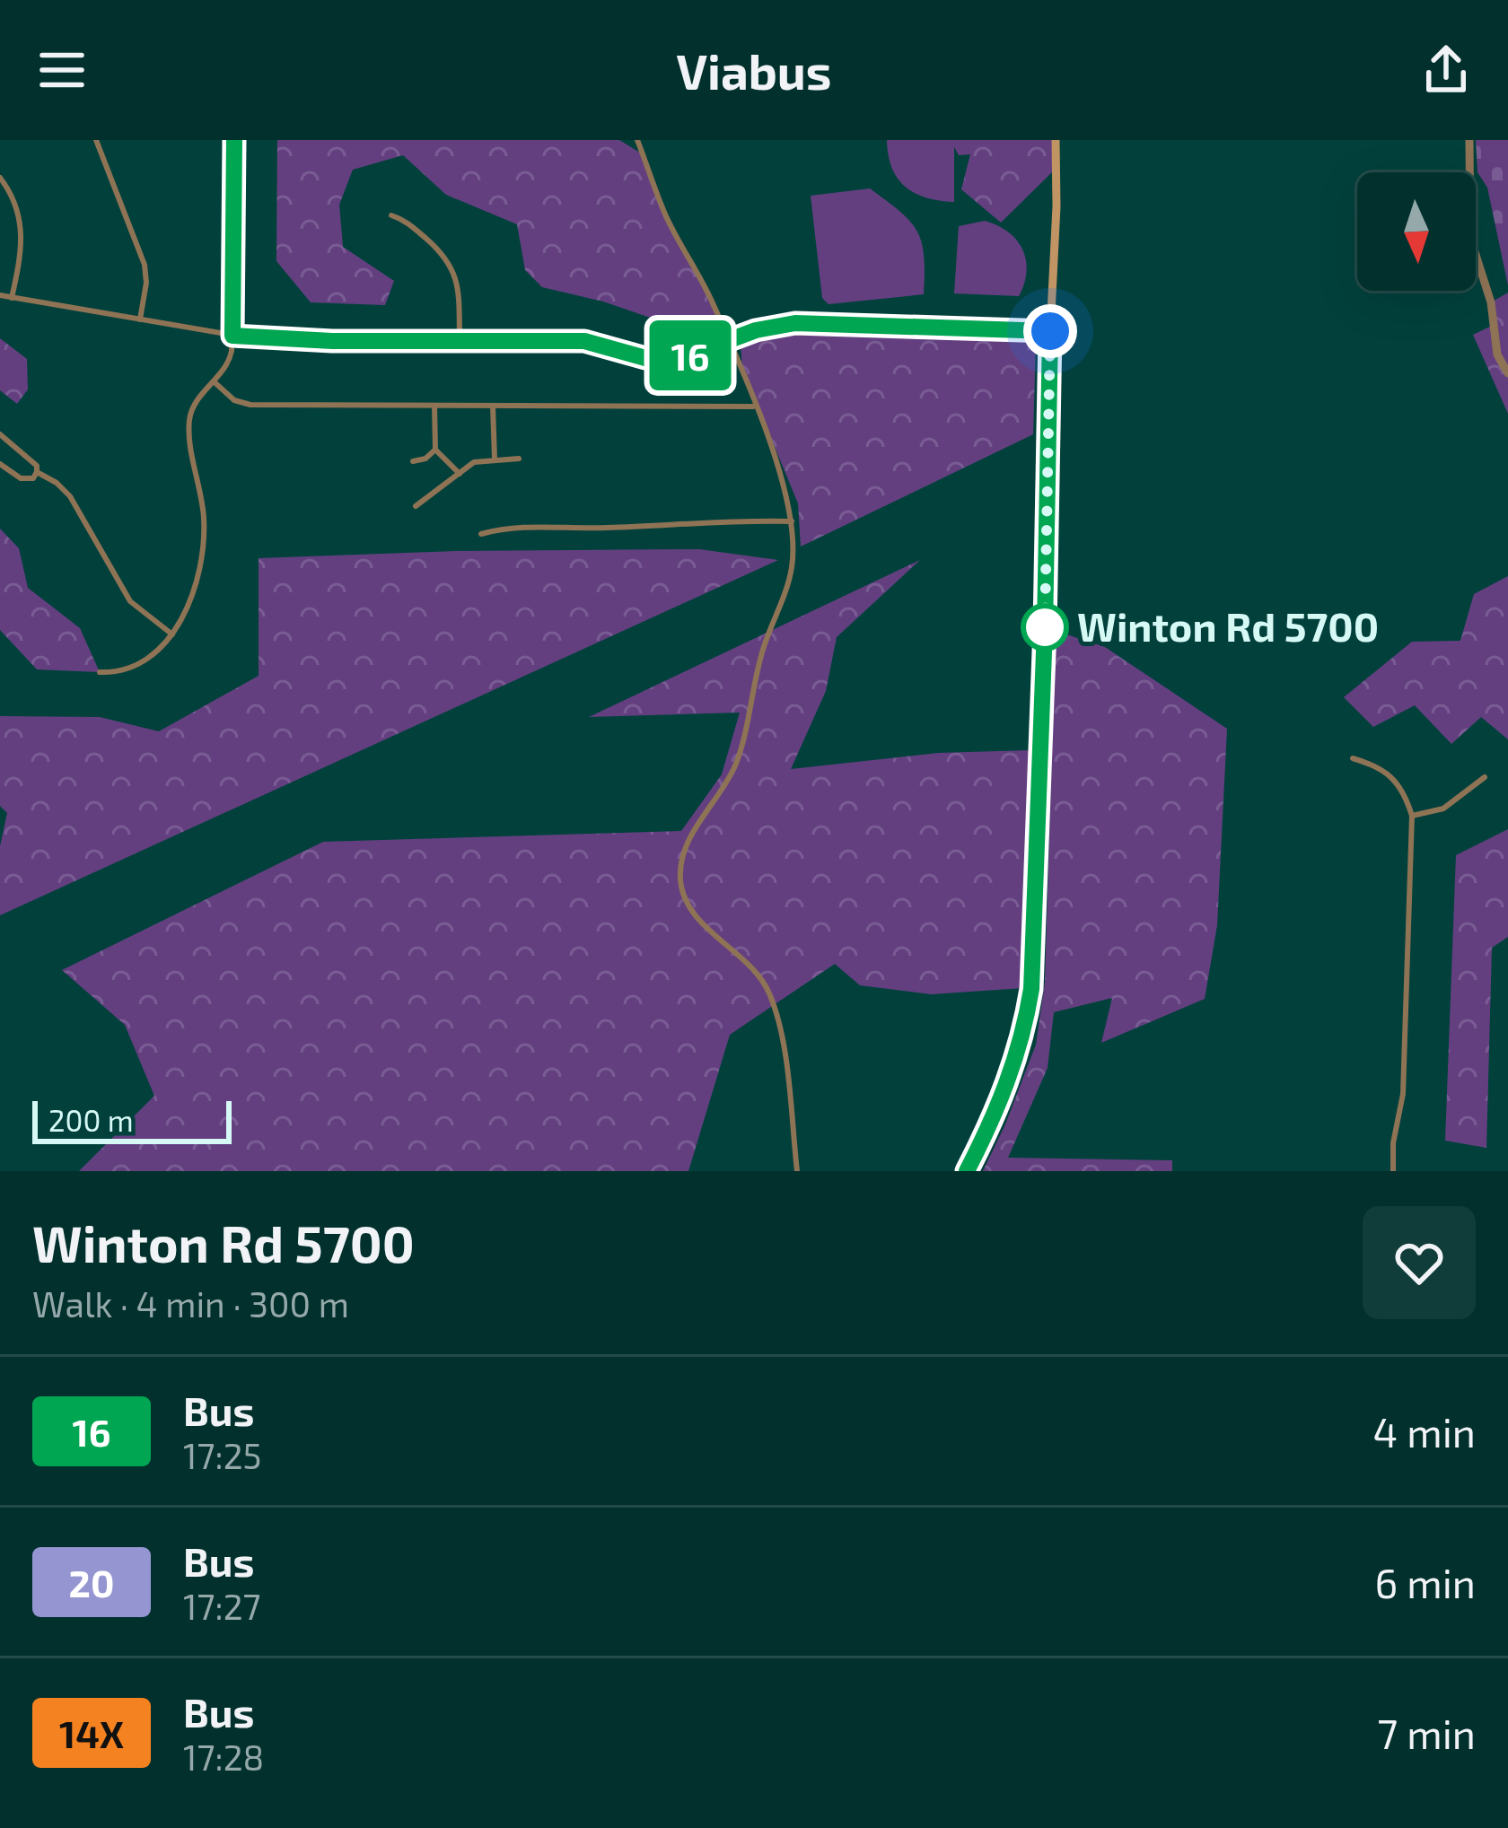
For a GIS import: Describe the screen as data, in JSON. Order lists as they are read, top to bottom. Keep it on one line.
{"places":["Winton Rd 5700"],"lines":["bus line 16"],"scale_bar":"200 m","north":"bottom","page":{"header":"Viabus","on_map":"16","scale":"200 m","heading":["Winton Rd 5700","Walk · 4 min · 300 m"],"list":[{"mark":"16","name":"Bus","note":"17:25","value":"4 min"},{"mark":"20","name":"Bus","note":"17:27","value":"6 min"},{"mark":"14X","name":"Bus","note":"17:28","value":"7 min"}]}}
